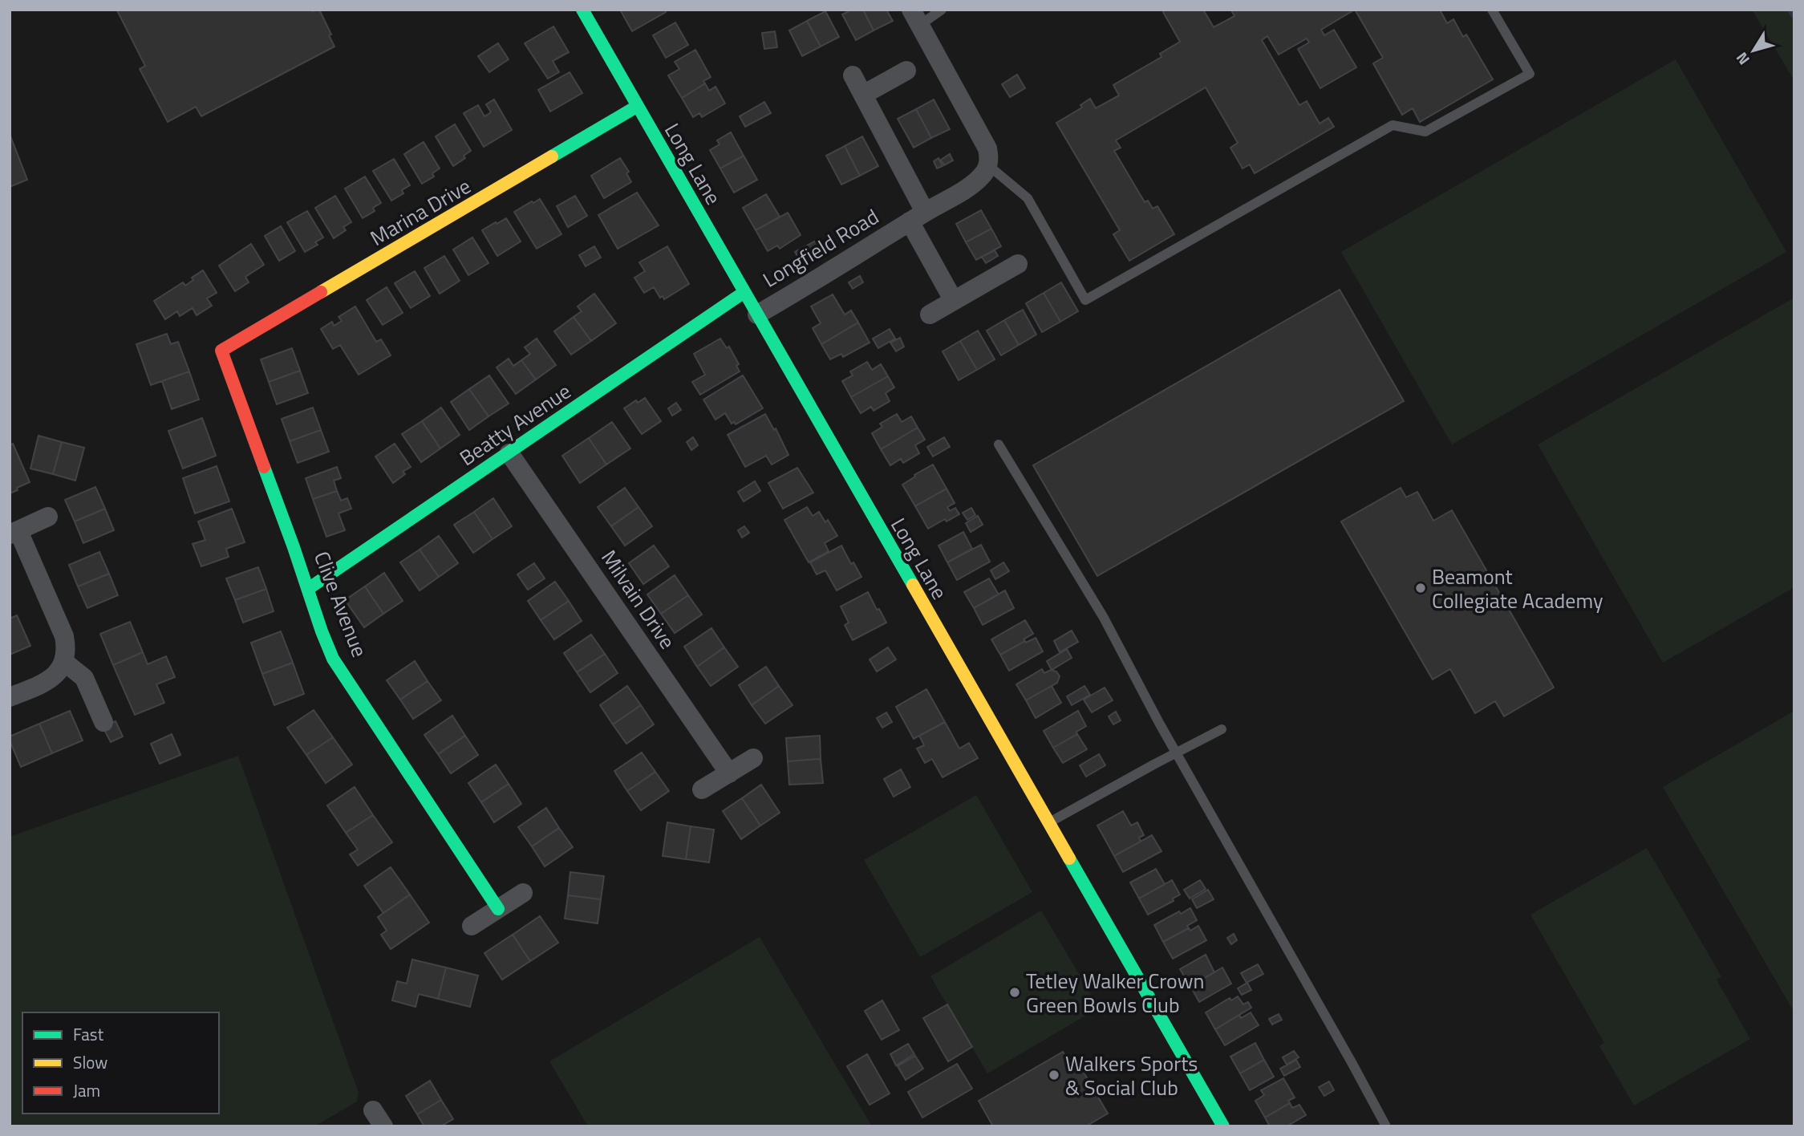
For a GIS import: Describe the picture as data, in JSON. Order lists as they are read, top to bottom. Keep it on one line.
{"streets":{"street":["Long Lane","Marina Drive","Longfield Road","Beatty Avenue","Milvain Drive","Clive Avenue"]},"crossings":[["Long Lane","Marina Drive"],["Long Lane","Longfield Road"],["Long Lane","Beatty Avenue"],["Marina Drive","Clive Avenue"],["Beatty Avenue","Milvain Drive"],["Beatty Avenue","Clive Avenue"]],"places":["Beamont Collegiate Academy","Tetley Walker Crown Green Bowls Club","Walkers Sports & Social Club"],"legend":["Fast","Slow","Jam"],"north":"bottom left"}
